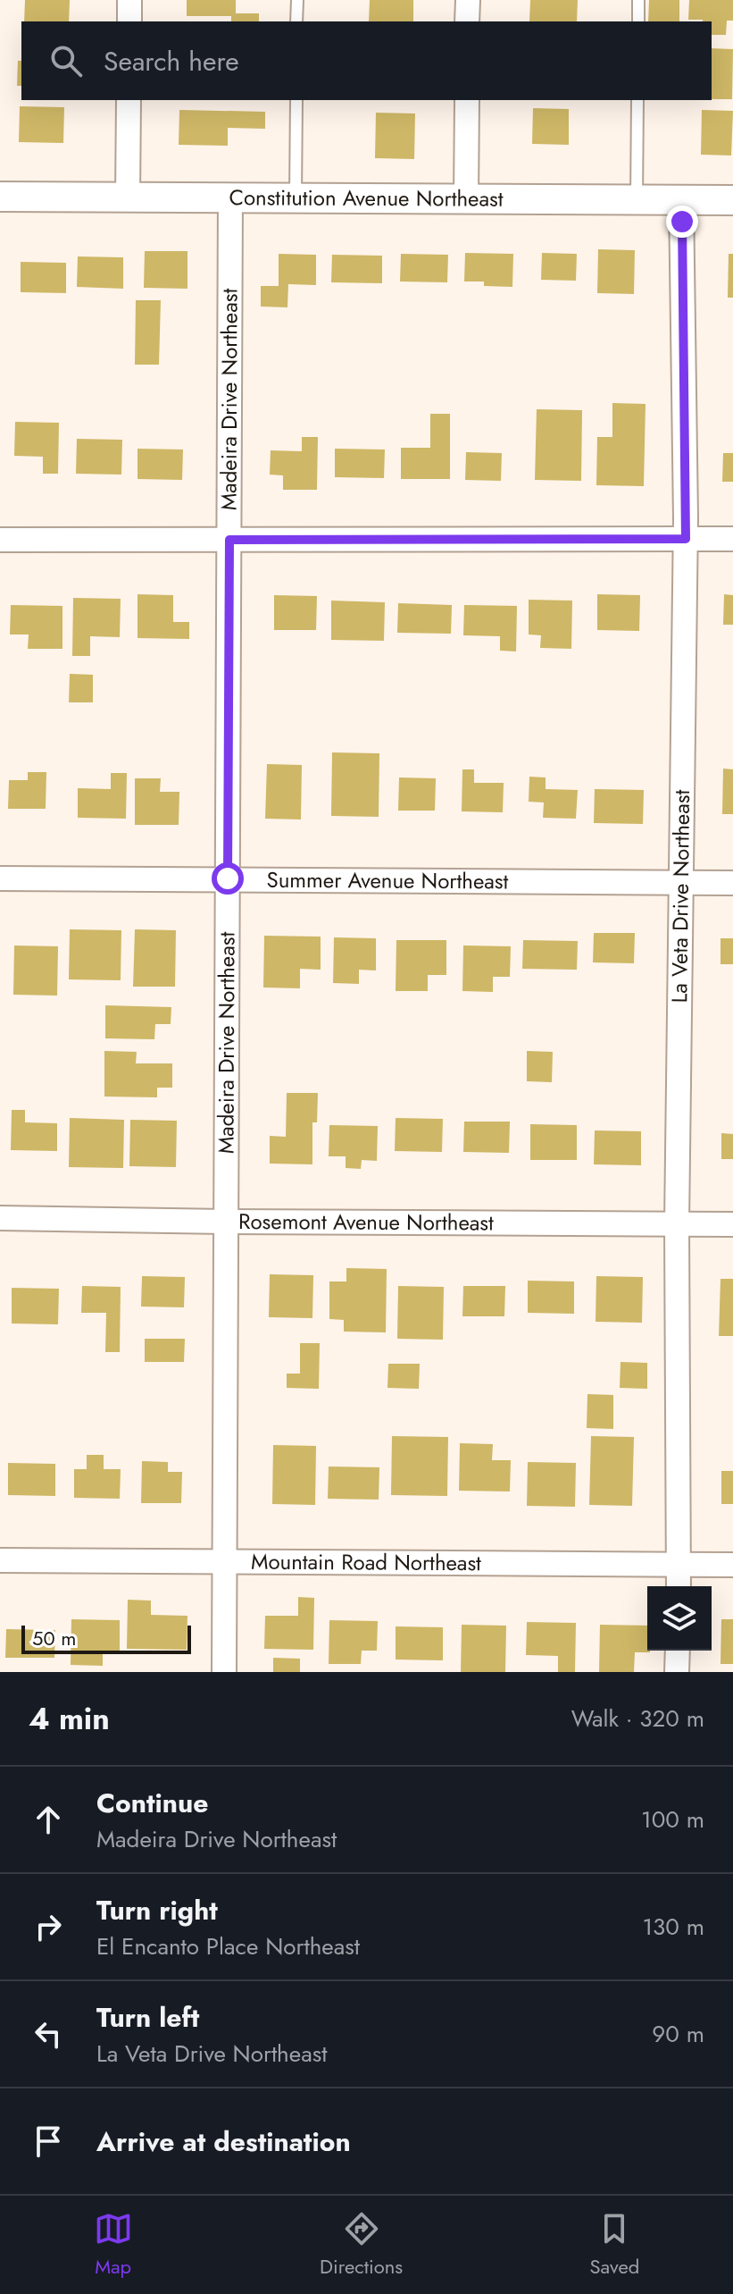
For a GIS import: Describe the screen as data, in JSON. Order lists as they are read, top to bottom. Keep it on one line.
{"streets":{"street":["Constitution Avenue Northeast","Madeira Drive Northeast","Summer Avenue Northeast","La Veta Drive Northeast","Rosemont Avenue Northeast","Mountain Road Northeast"]},"crossings":[["Constitution Avenue Northeast","Madeira Drive Northeast"],["Constitution Avenue Northeast","La Veta Drive Northeast"],["Madeira Drive Northeast","Summer Avenue Northeast"],["Madeira Drive Northeast","Rosemont Avenue Northeast"],["Madeira Drive Northeast","Mountain Road Northeast"],["Summer Avenue Northeast","La Veta Drive Northeast"],["La Veta Drive Northeast","Rosemont Avenue Northeast"],["La Veta Drive Northeast","Mountain Road Northeast"]],"scale_bar":"50 m","page":{"search":"Search here","scale":"50 m","heading":["4 min","Walk · 320 m"],"list":[["Continue","Madeira Drive Northeast","100 m"],["Turn right","El Encanto Place Northeast","130 m"],["Turn left","La Veta Drive Northeast","90 m"],"Arrive at destination"],"nav":["Map","Directions","Saved"]}}
